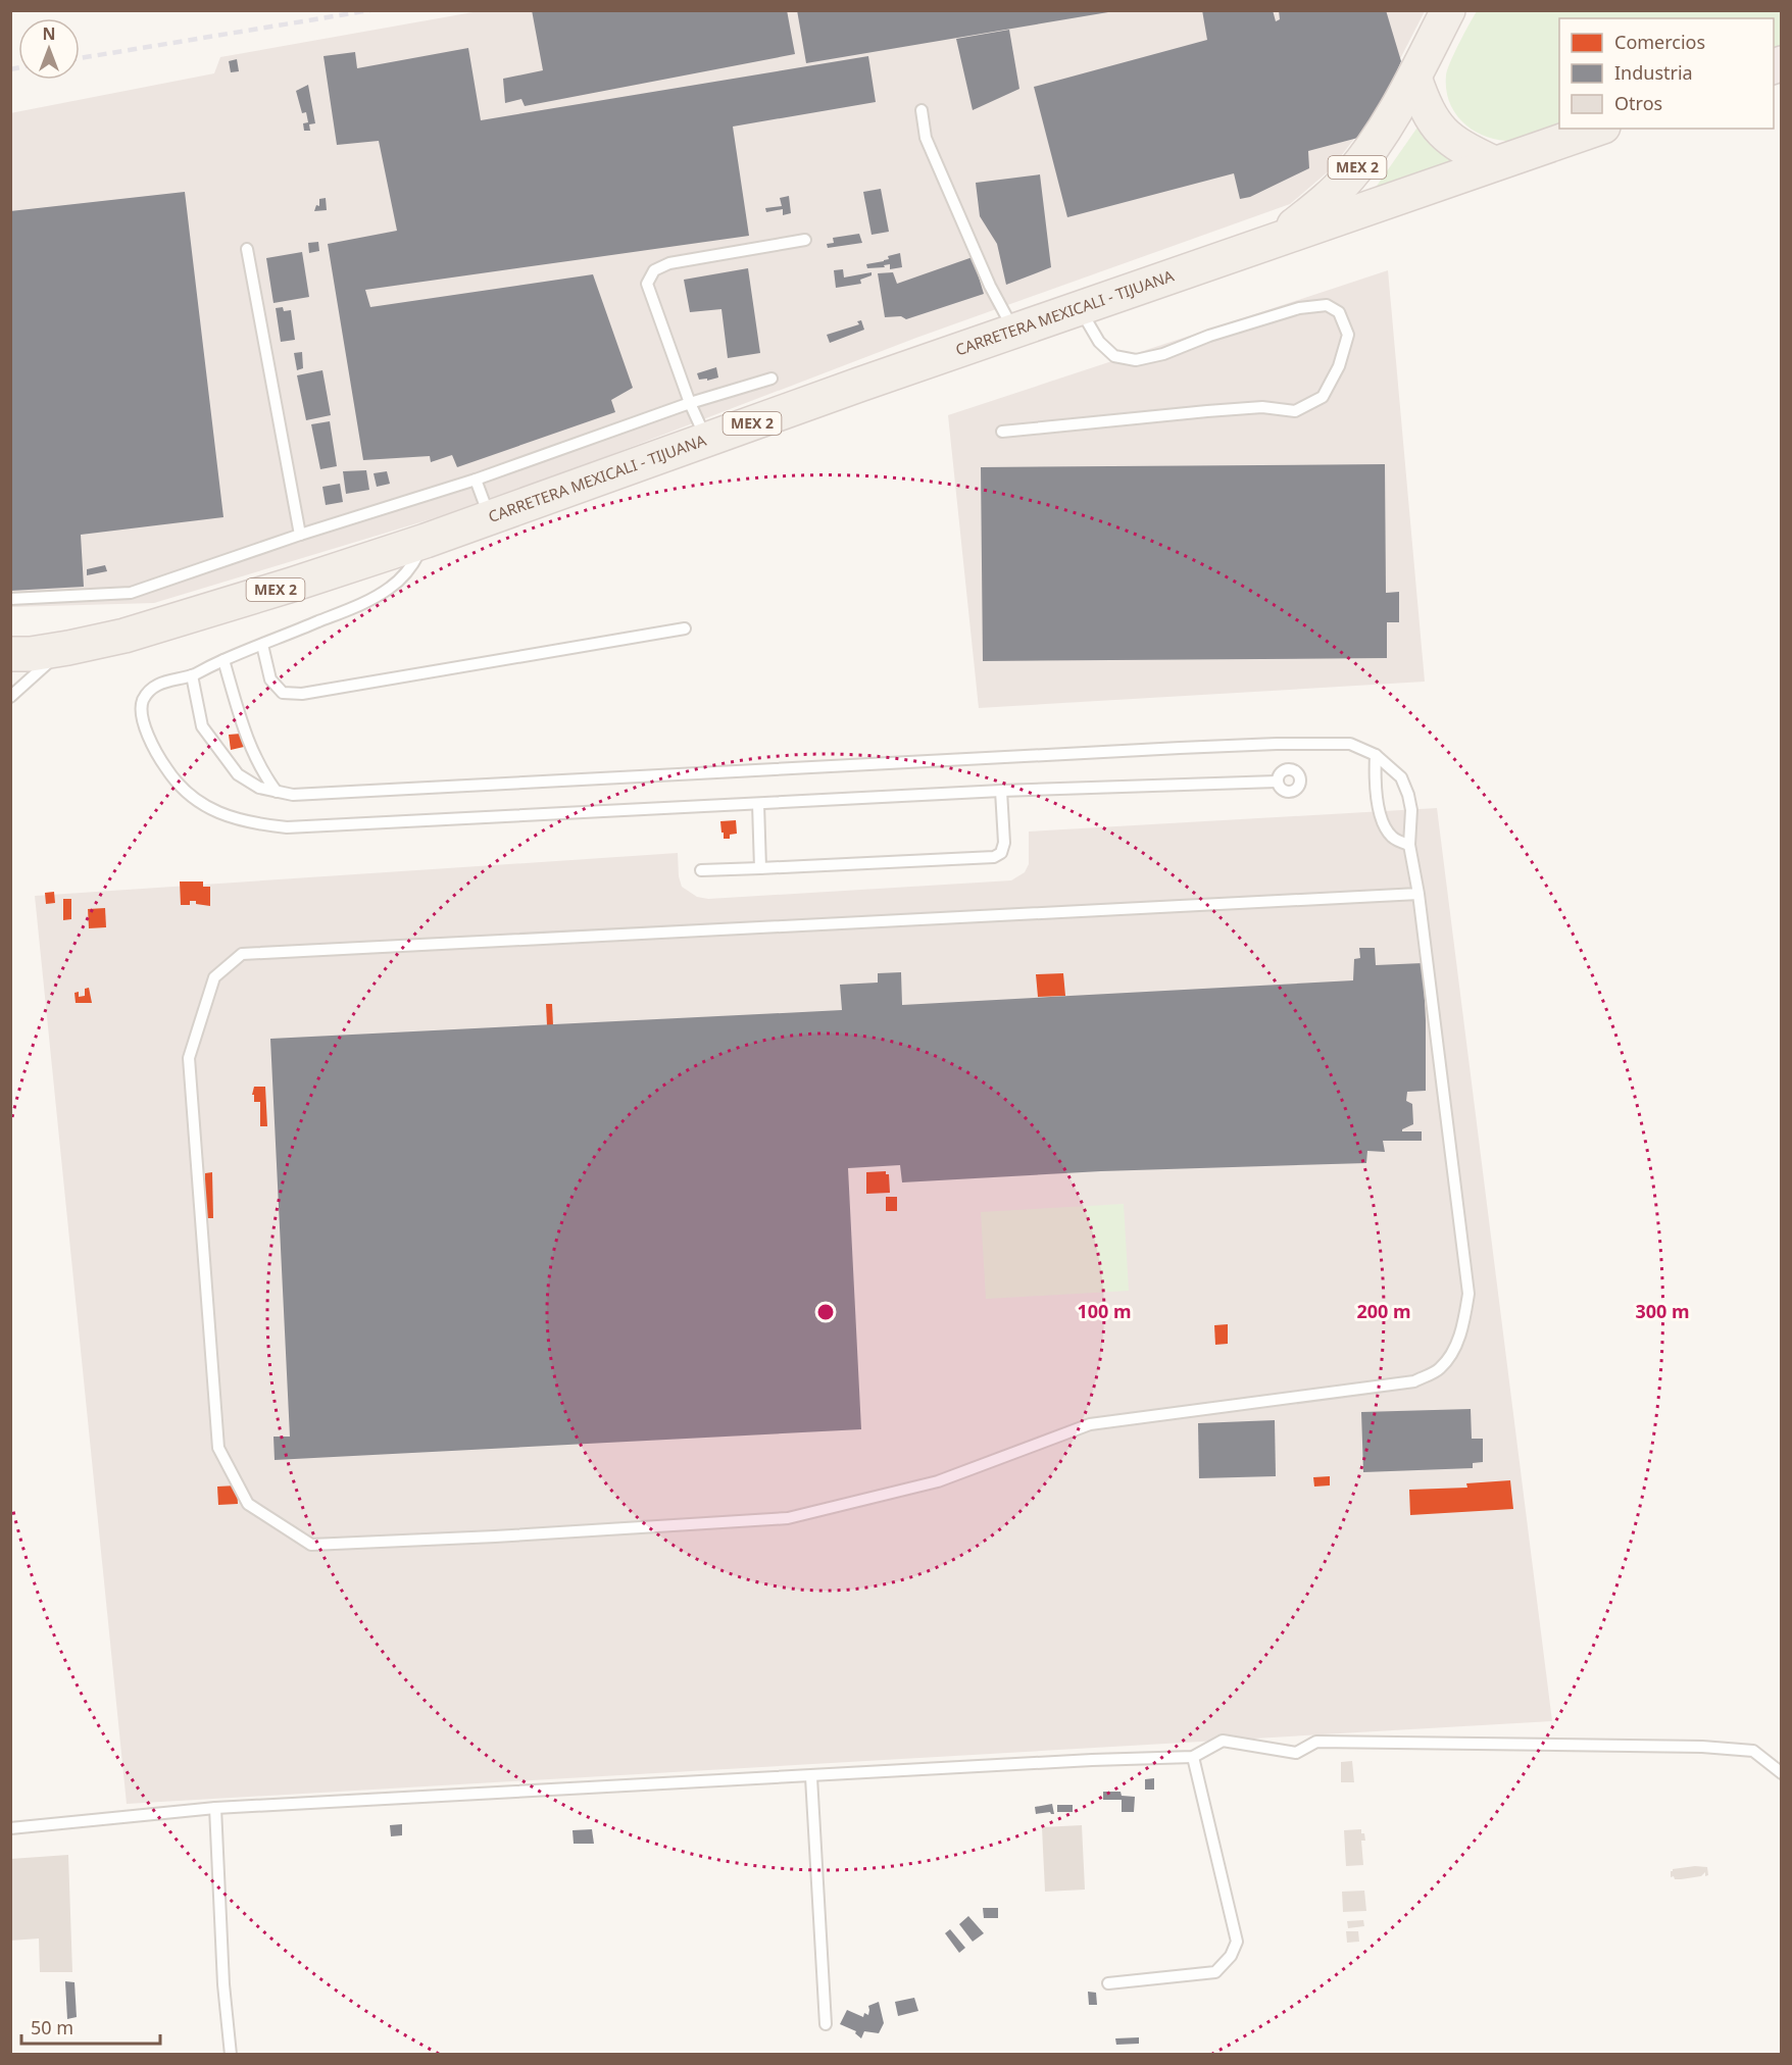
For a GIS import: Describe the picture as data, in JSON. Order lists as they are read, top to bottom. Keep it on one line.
{"streets":{"main road":["MEX 2","CARRETERA MEXICALI - TIJUANA"]},"legend":["Comercios","Industria","Otros"],"scale_bar":"50 m","north":"top","rings":["100 m","200 m","300 m"]}
